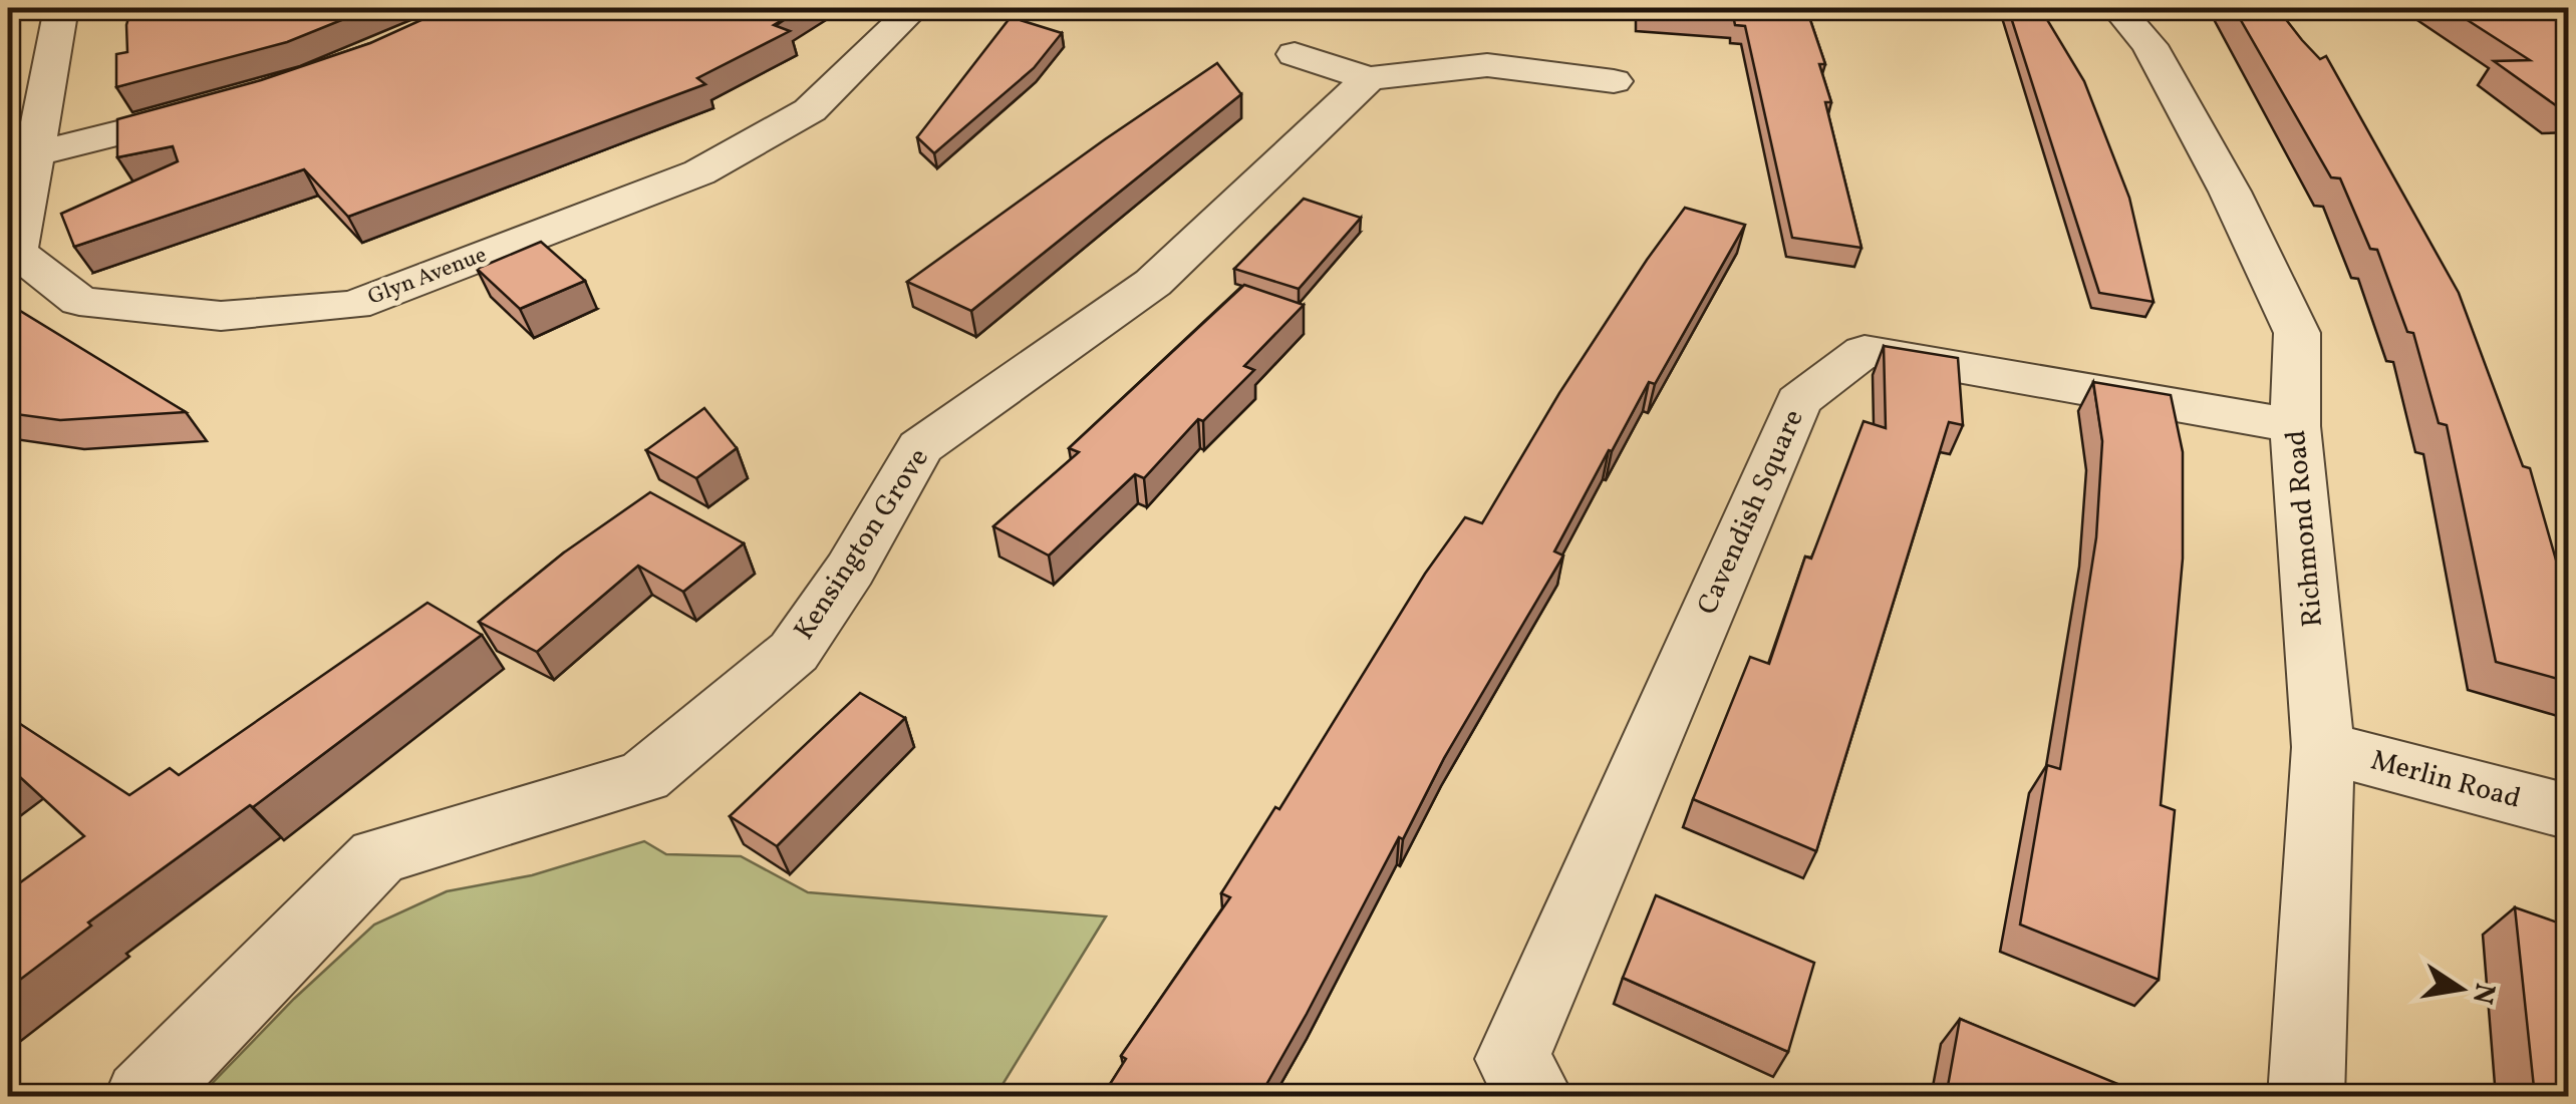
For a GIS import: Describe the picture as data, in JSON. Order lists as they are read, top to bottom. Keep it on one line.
{"streets":{"street":["Glyn Avenue","Cavendish Square","Richmond Road","Kensington Grove","Merlin Road"]},"crossings":[["Cavendish Square","Richmond Road"],["Richmond Road","Merlin Road"]],"north":"right"}
